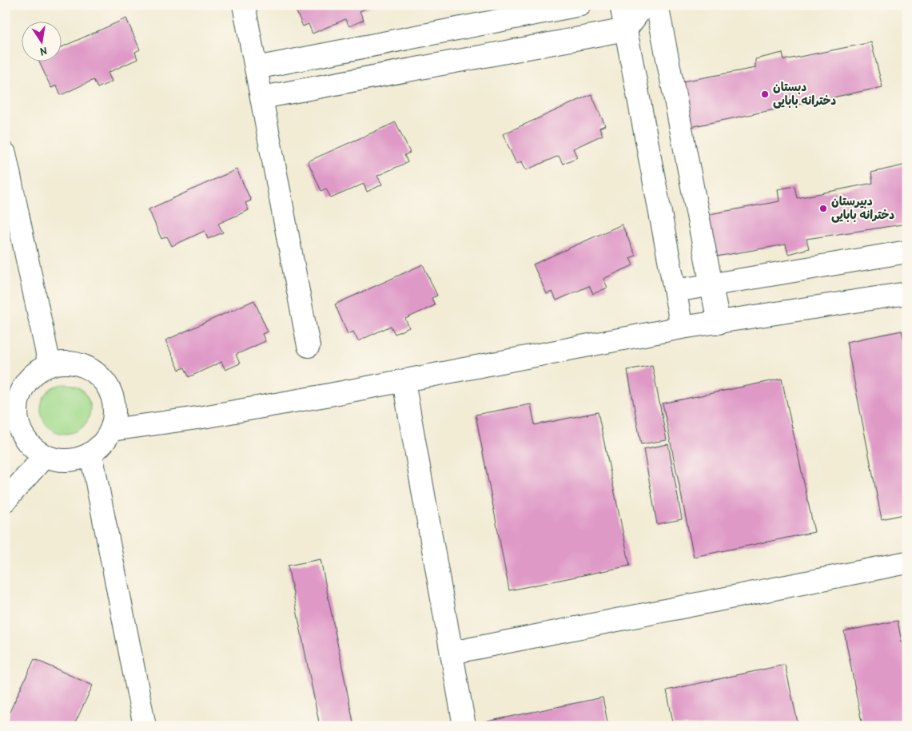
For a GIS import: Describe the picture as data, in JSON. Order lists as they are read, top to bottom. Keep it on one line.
{"places":["دبستان دخترانه بابایی","دبیرستان دخترانه بابایی"],"north":"bottom"}
